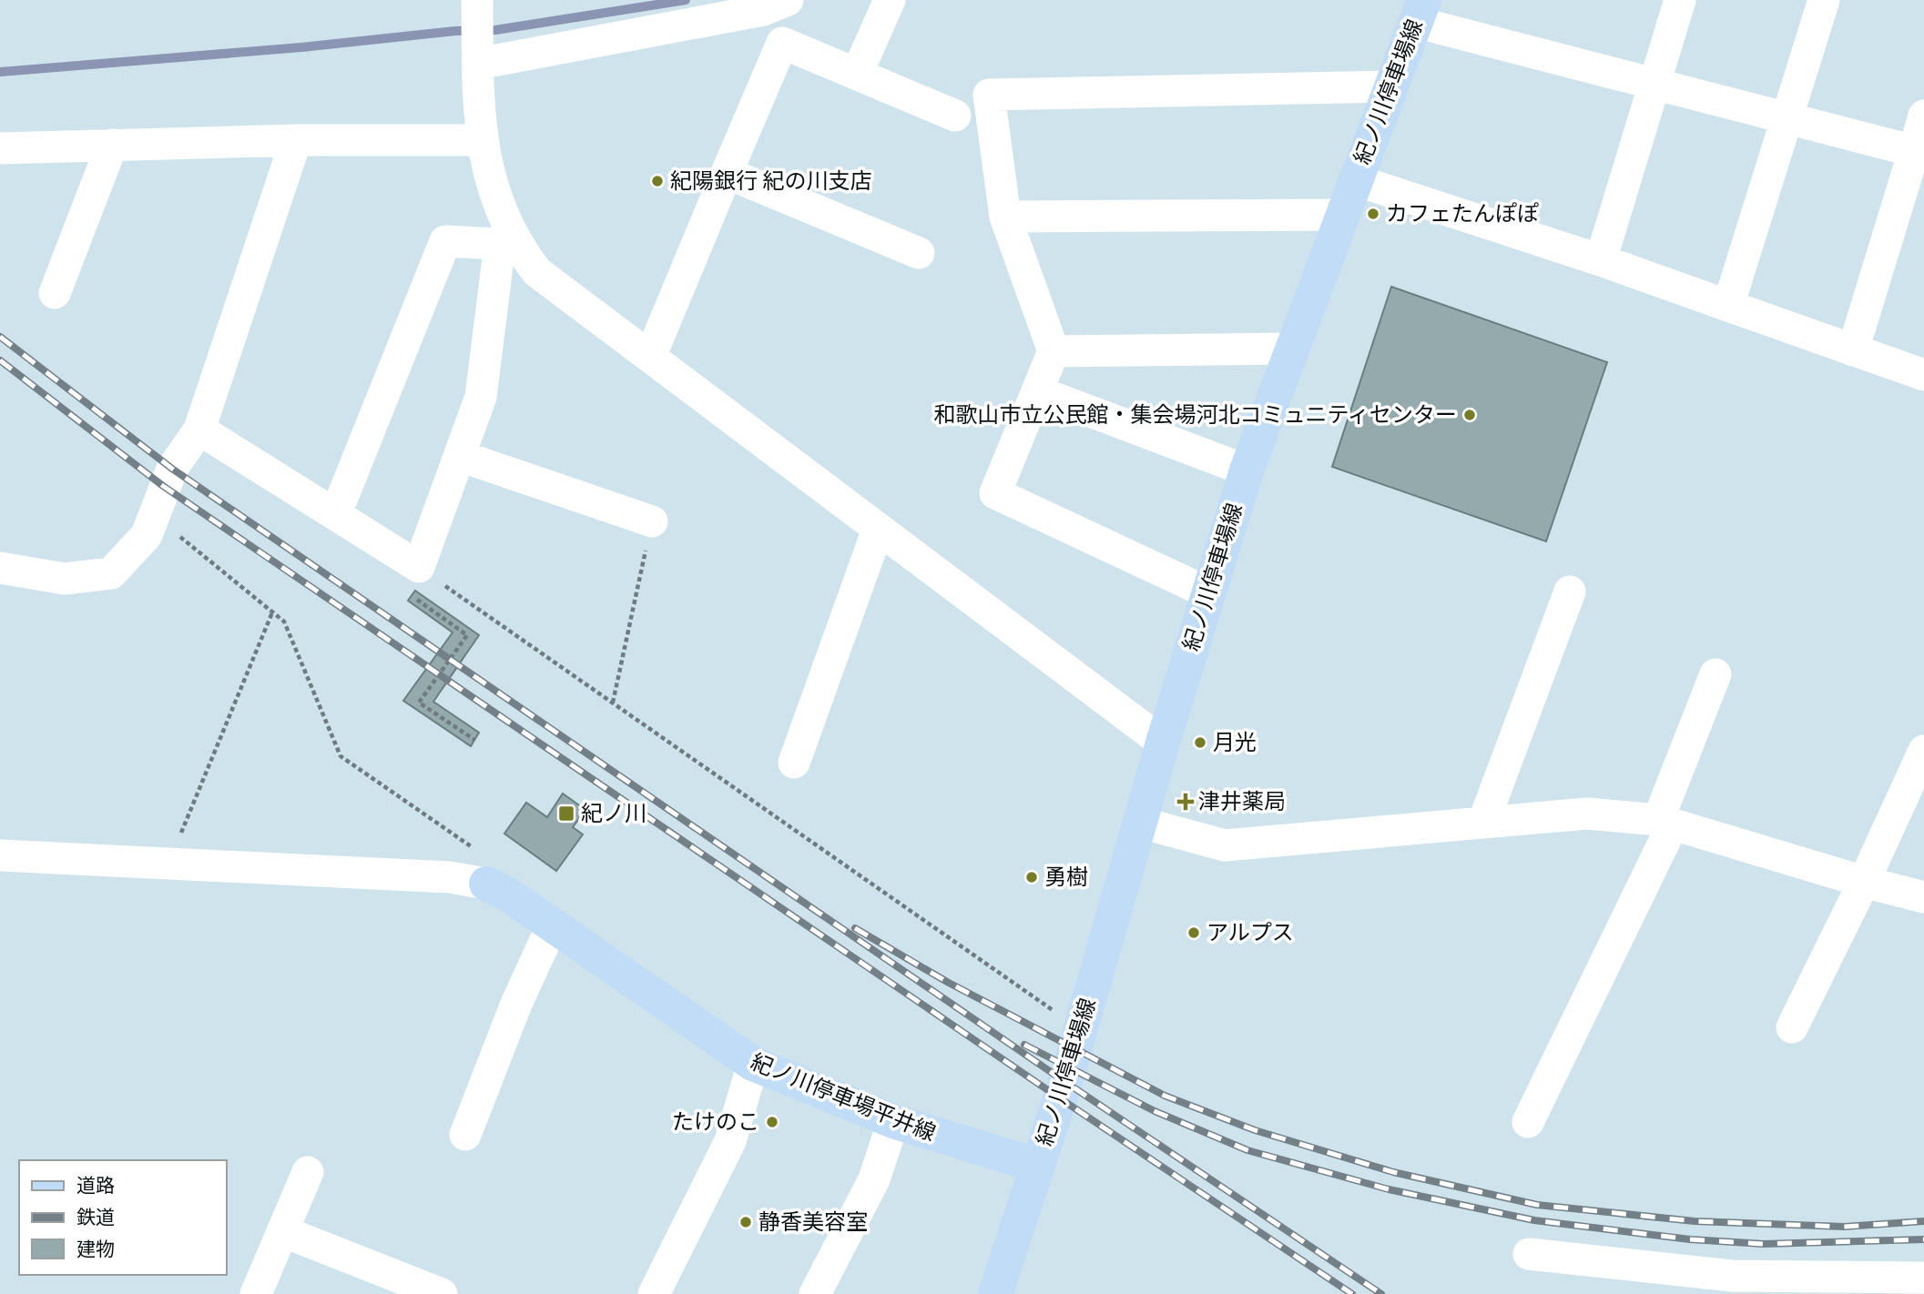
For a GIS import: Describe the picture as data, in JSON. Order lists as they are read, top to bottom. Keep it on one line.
{"streets":{"main road":["紀ノ川停車場線","紀ノ川停車場平井線"]},"crossings":[["紀ノ川停車場線","紀ノ川停車場平井線"]],"places":{"other":["紀陽銀行 紀の川支店","カフェたんぽぽ","和歌山市立公民館・集会場河北コミュニティセンター","月光","勇樹","アルプス","たけのこ","静香美容室"],"health":["津井薬局"],"transit":["紀ノ川"]},"legend":["道路","鉄道","建物"]}
